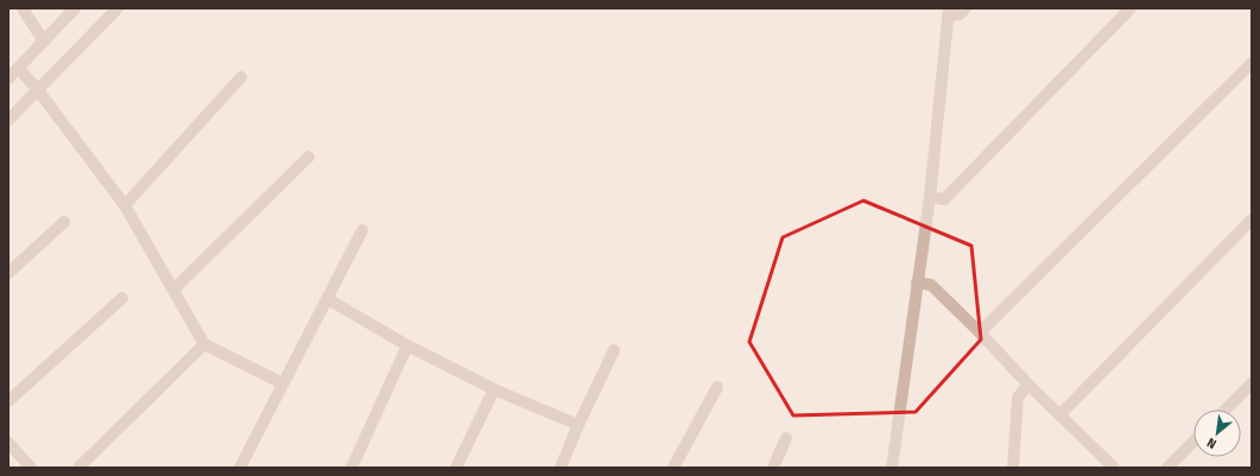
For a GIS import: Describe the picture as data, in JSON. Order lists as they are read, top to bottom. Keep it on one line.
{"north":"bottom left"}
